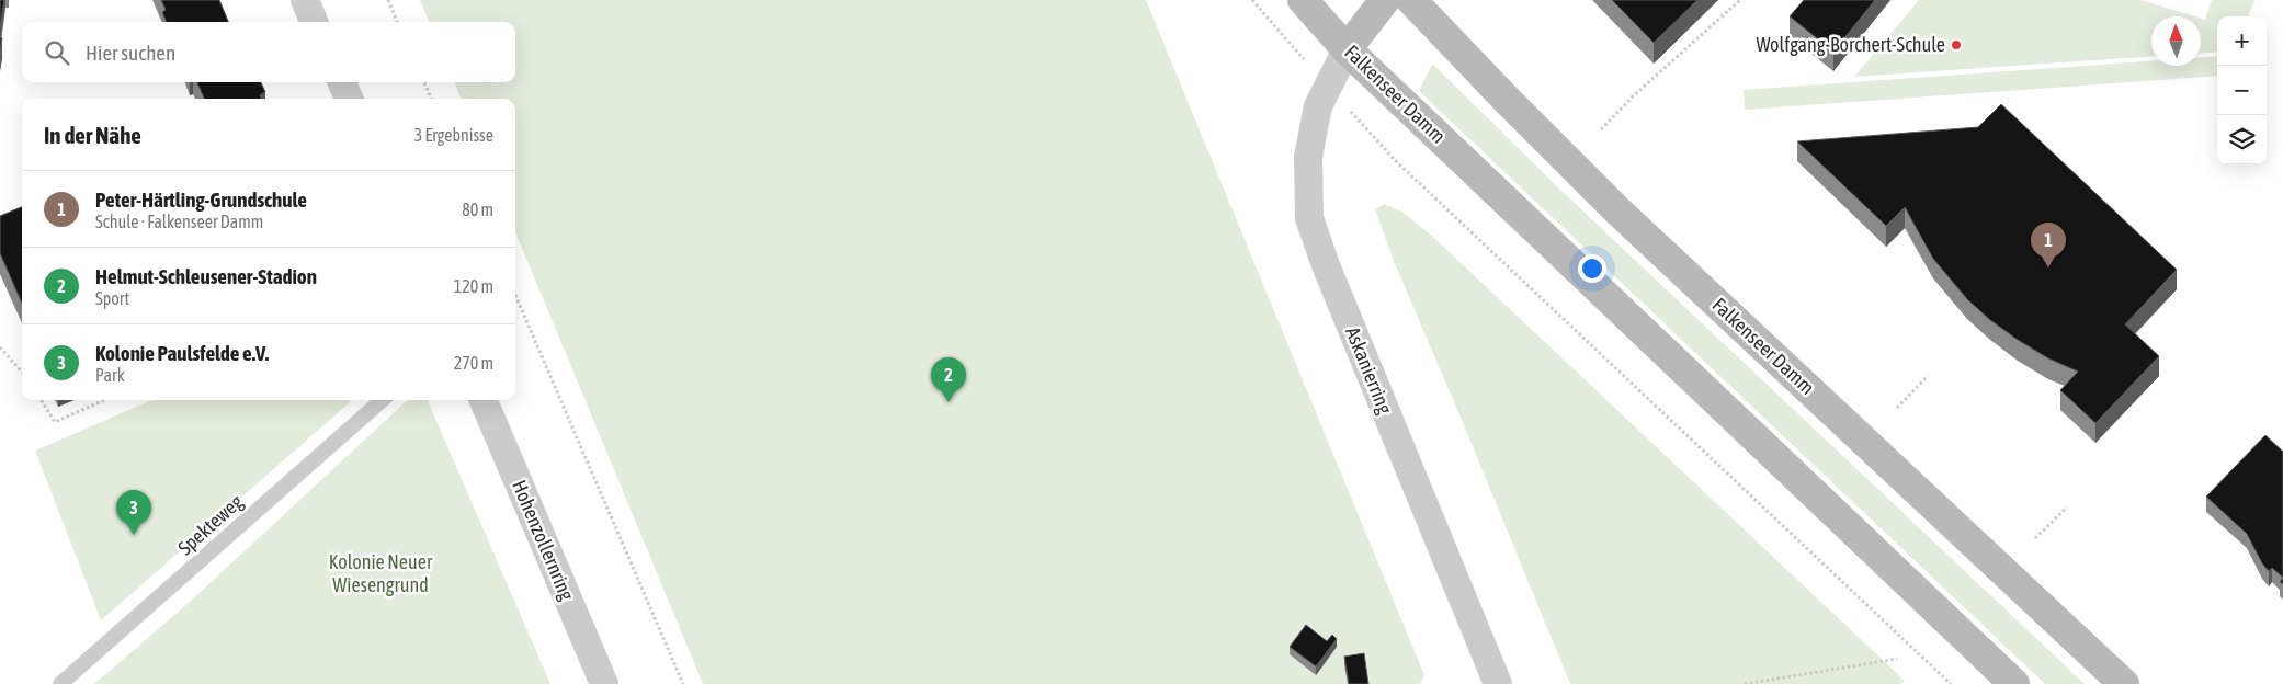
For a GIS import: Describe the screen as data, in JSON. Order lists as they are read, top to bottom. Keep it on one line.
{"streets":{"main road":["Falkenseer Damm"],"street":["Askanierring","Hohenzollernring"],"lane":["Spekteweg"]},"crossings":[["Falkenseer Damm","Askanierring"]],"parks":["Kolonie Neuer Wiesengrund"],"places":["Wolfgang-Borchert-Schule"],"north":"top","page":{"map_buttons":["+","−"],"search":"Hier suchen","heading":["In der Nähe","3 Ergebnisse"],"list":[{"mark":"1","name":"Peter-Härtling-Grundschule","note":"Schule · Falkenseer Damm","value":"80 m"},{"mark":"2","name":"Helmut-Schleusener-Stadion","note":"Sport","value":"120 m"},{"mark":"3","name":"Kolonie Paulsfelde e.V.","note":"Park","value":"270 m"}],"pins":["1","2","3"]}}
